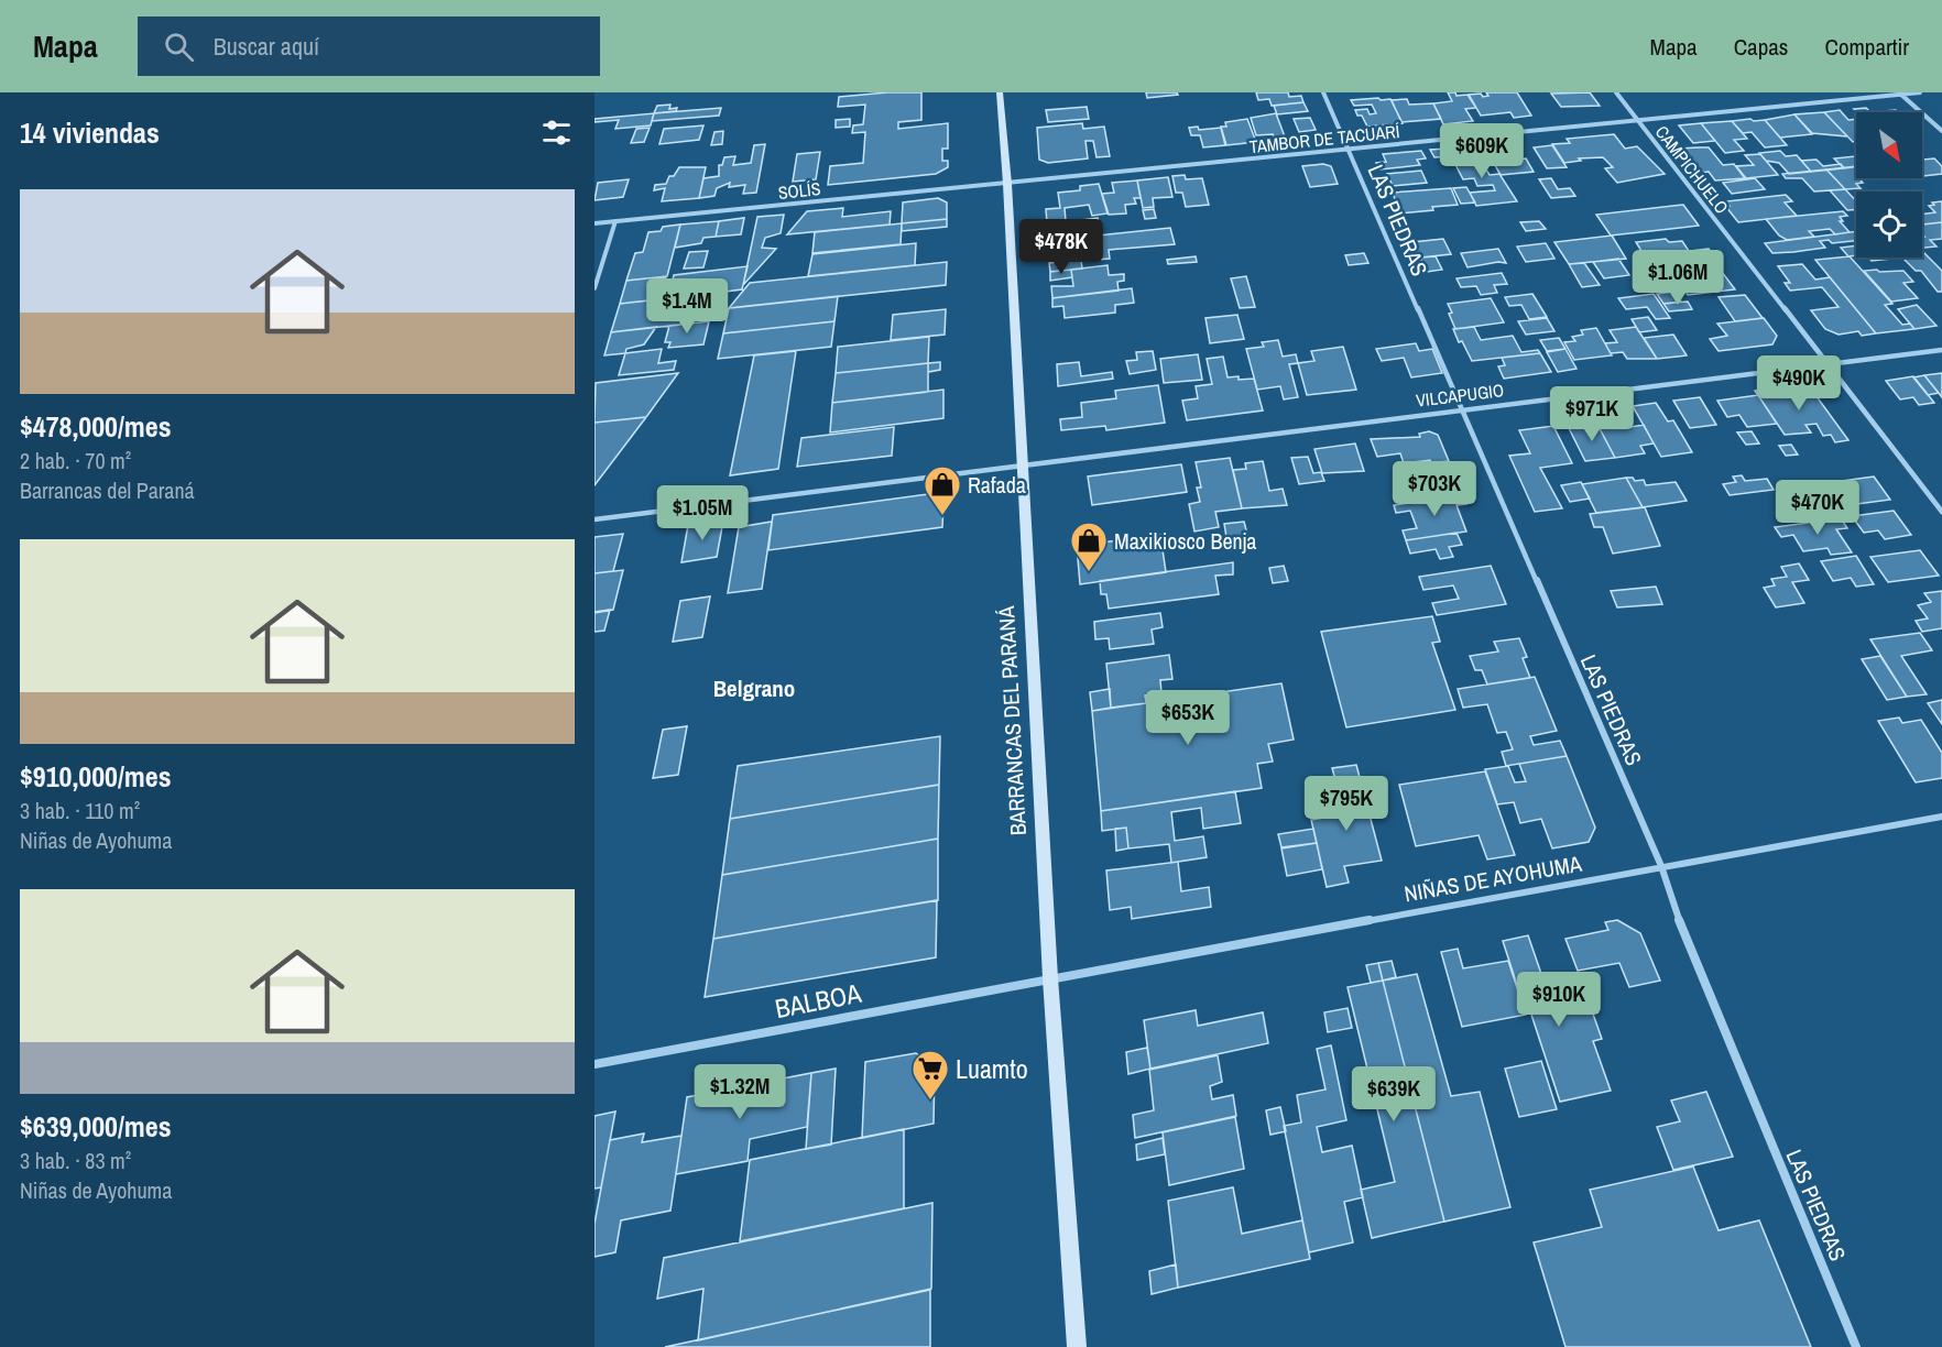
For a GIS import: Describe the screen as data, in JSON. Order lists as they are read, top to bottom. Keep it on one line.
{"streets":{"main road":["BARRANCAS DEL PARANÁ"],"street":["TAMBOR DE TACUARÍ","CAMPICHUELO","SOLÍS","LAS PIEDRAS","VILCAPUGIO","NIÑAS DE AYOHUMA","BALBOA"]},"crossings":[["TAMBOR DE TACUARÍ","CAMPICHUELO"],["TAMBOR DE TACUARÍ","SOLÍS"],["TAMBOR DE TACUARÍ","LAS PIEDRAS"],["TAMBOR DE TACUARÍ","BARRANCAS DEL PARANÁ"],["CAMPICHUELO","VILCAPUGIO"],["SOLÍS","BARRANCAS DEL PARANÁ"],["LAS PIEDRAS","VILCAPUGIO"],["LAS PIEDRAS","NIÑAS DE AYOHUMA"],["VILCAPUGIO","BARRANCAS DEL PARANÁ"],["BARRANCAS DEL PARANÁ","NIÑAS DE AYOHUMA"],["BARRANCAS DEL PARANÁ","BALBOA"],["NIÑAS DE AYOHUMA","BALBOA"]],"districts":["Belgrano"],"places":{"shop":["Rafada","Maxikiosco Benja"],"supermarket":["Luamto"]},"north":"bottom right","page":{"header":"Mapa","search":"Buscar aquí","nav":["Mapa","Capas","Compartir"],"heading":"14 viviendas","price":["$609K","$478K","$1.06M","$1.4M","$490K","$971K","$703K","$470K","$1.05M","$653K","$795K","$910K","$1.32M","$639K"],"list":[{"name":"$478,000/mes","note":"2 hab. · 70 m² · Barrancas del Paraná"},{"name":"$910,000/mes","note":"3 hab. · 110 m² · Niñas de Ayohuma"},{"name":"$639,000/mes","note":"3 hab. · 83 m² · Niñas de Ayohuma"}]}}
